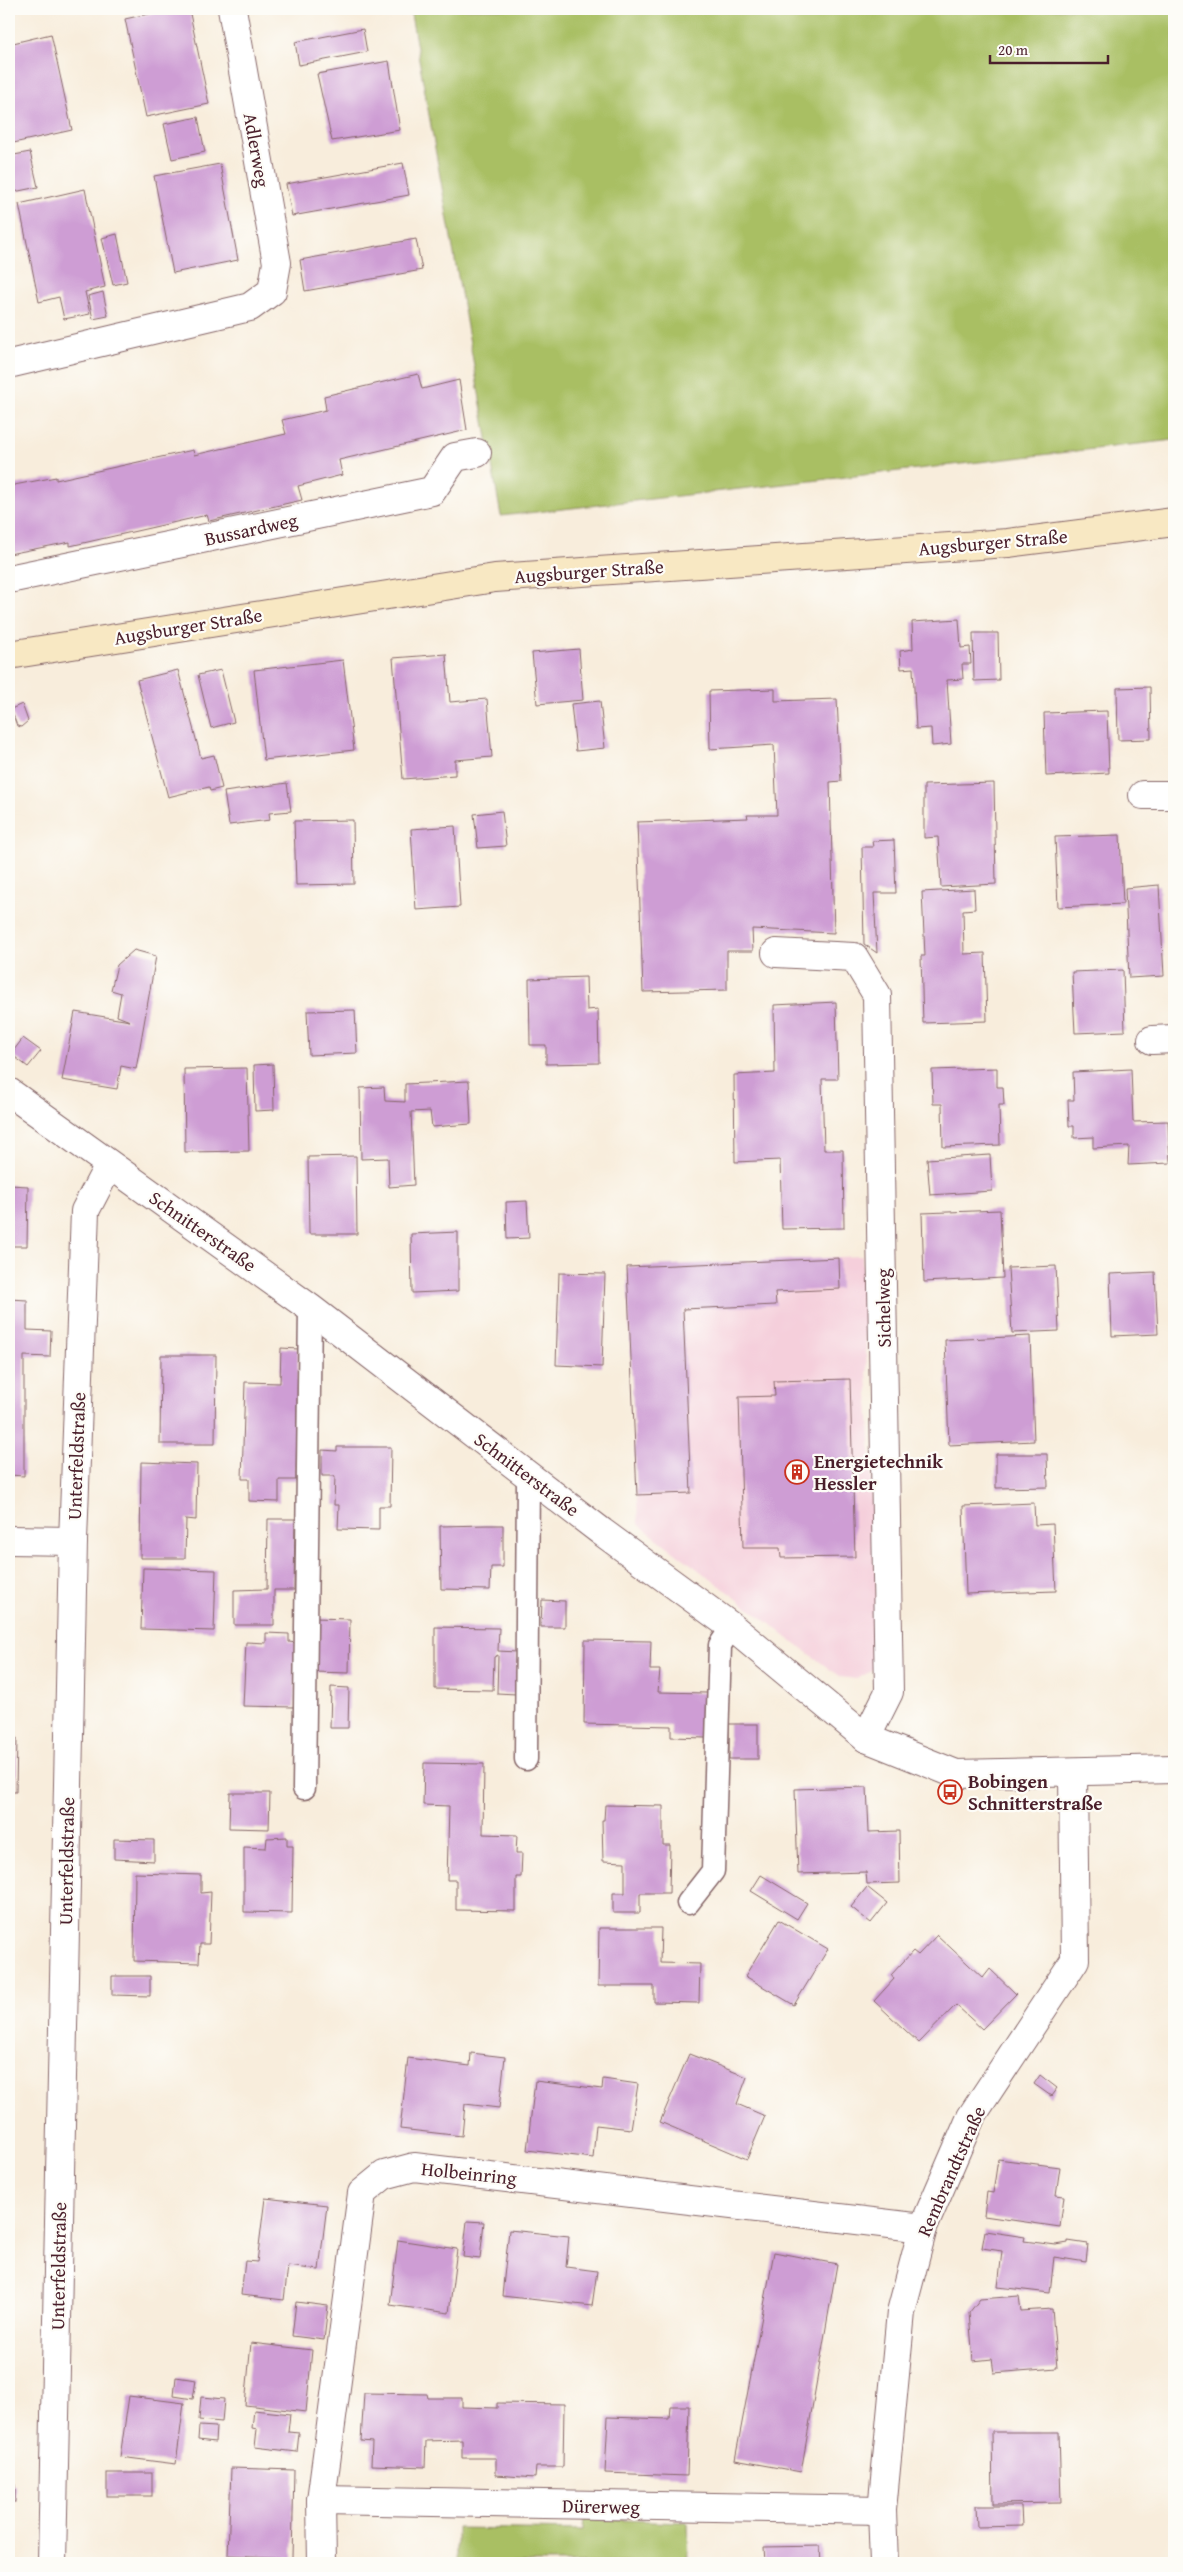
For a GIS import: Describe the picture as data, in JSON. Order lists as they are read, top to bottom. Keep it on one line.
{"streets":{"street":["Adlerweg","Bussardweg","Augsburger Straße","Schnitterstraße","Sichelweg","Unterfeldstraße","Rembrandtstraße","Holbeinring","Dürerweg"]},"crossings":[["Schnitterstraße","Sichelweg"],["Schnitterstraße","Unterfeldstraße"],["Schnitterstraße","Rembrandtstraße"],["Rembrandtstraße","Holbeinring"],["Rembrandtstraße","Dürerweg"],["Holbeinring","Dürerweg"]],"places":{"building":["Energietechnik Hessler"],"bus stop":["Bobingen Schnitterstraße"]},"scale_bar":"20 m"}
